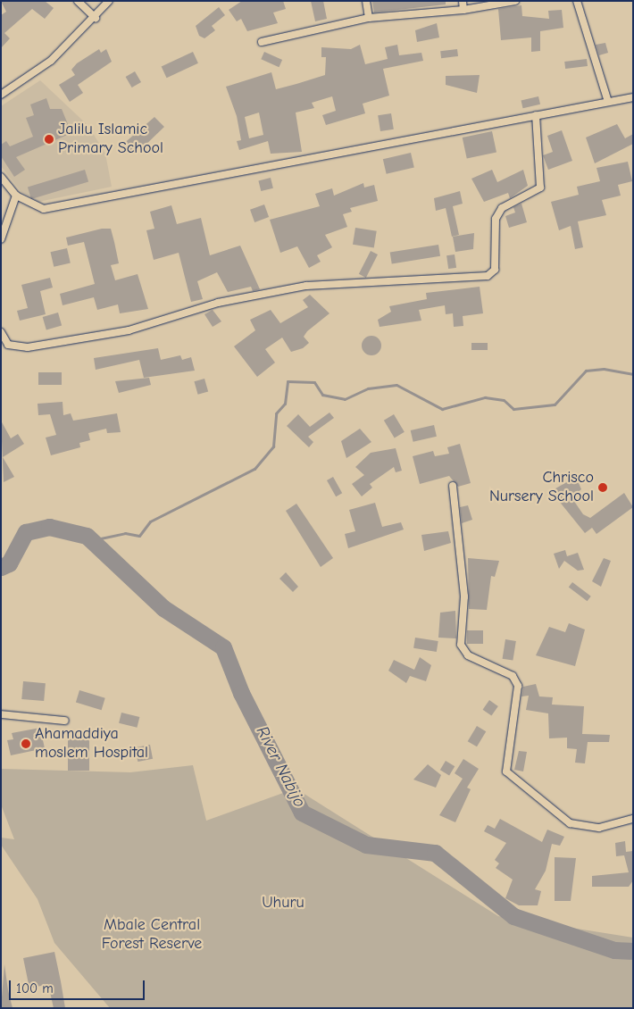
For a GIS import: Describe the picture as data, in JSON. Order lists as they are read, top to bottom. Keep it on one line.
{"water":["River Nabijo"],"parks":["Uhuru","Mbale Central Forest Reserve"],"places":["Jalilu Islamic Primary School","Chrisco Nursery School","Ahamaddiya moslem Hospital"],"scale_bar":"100 m"}
